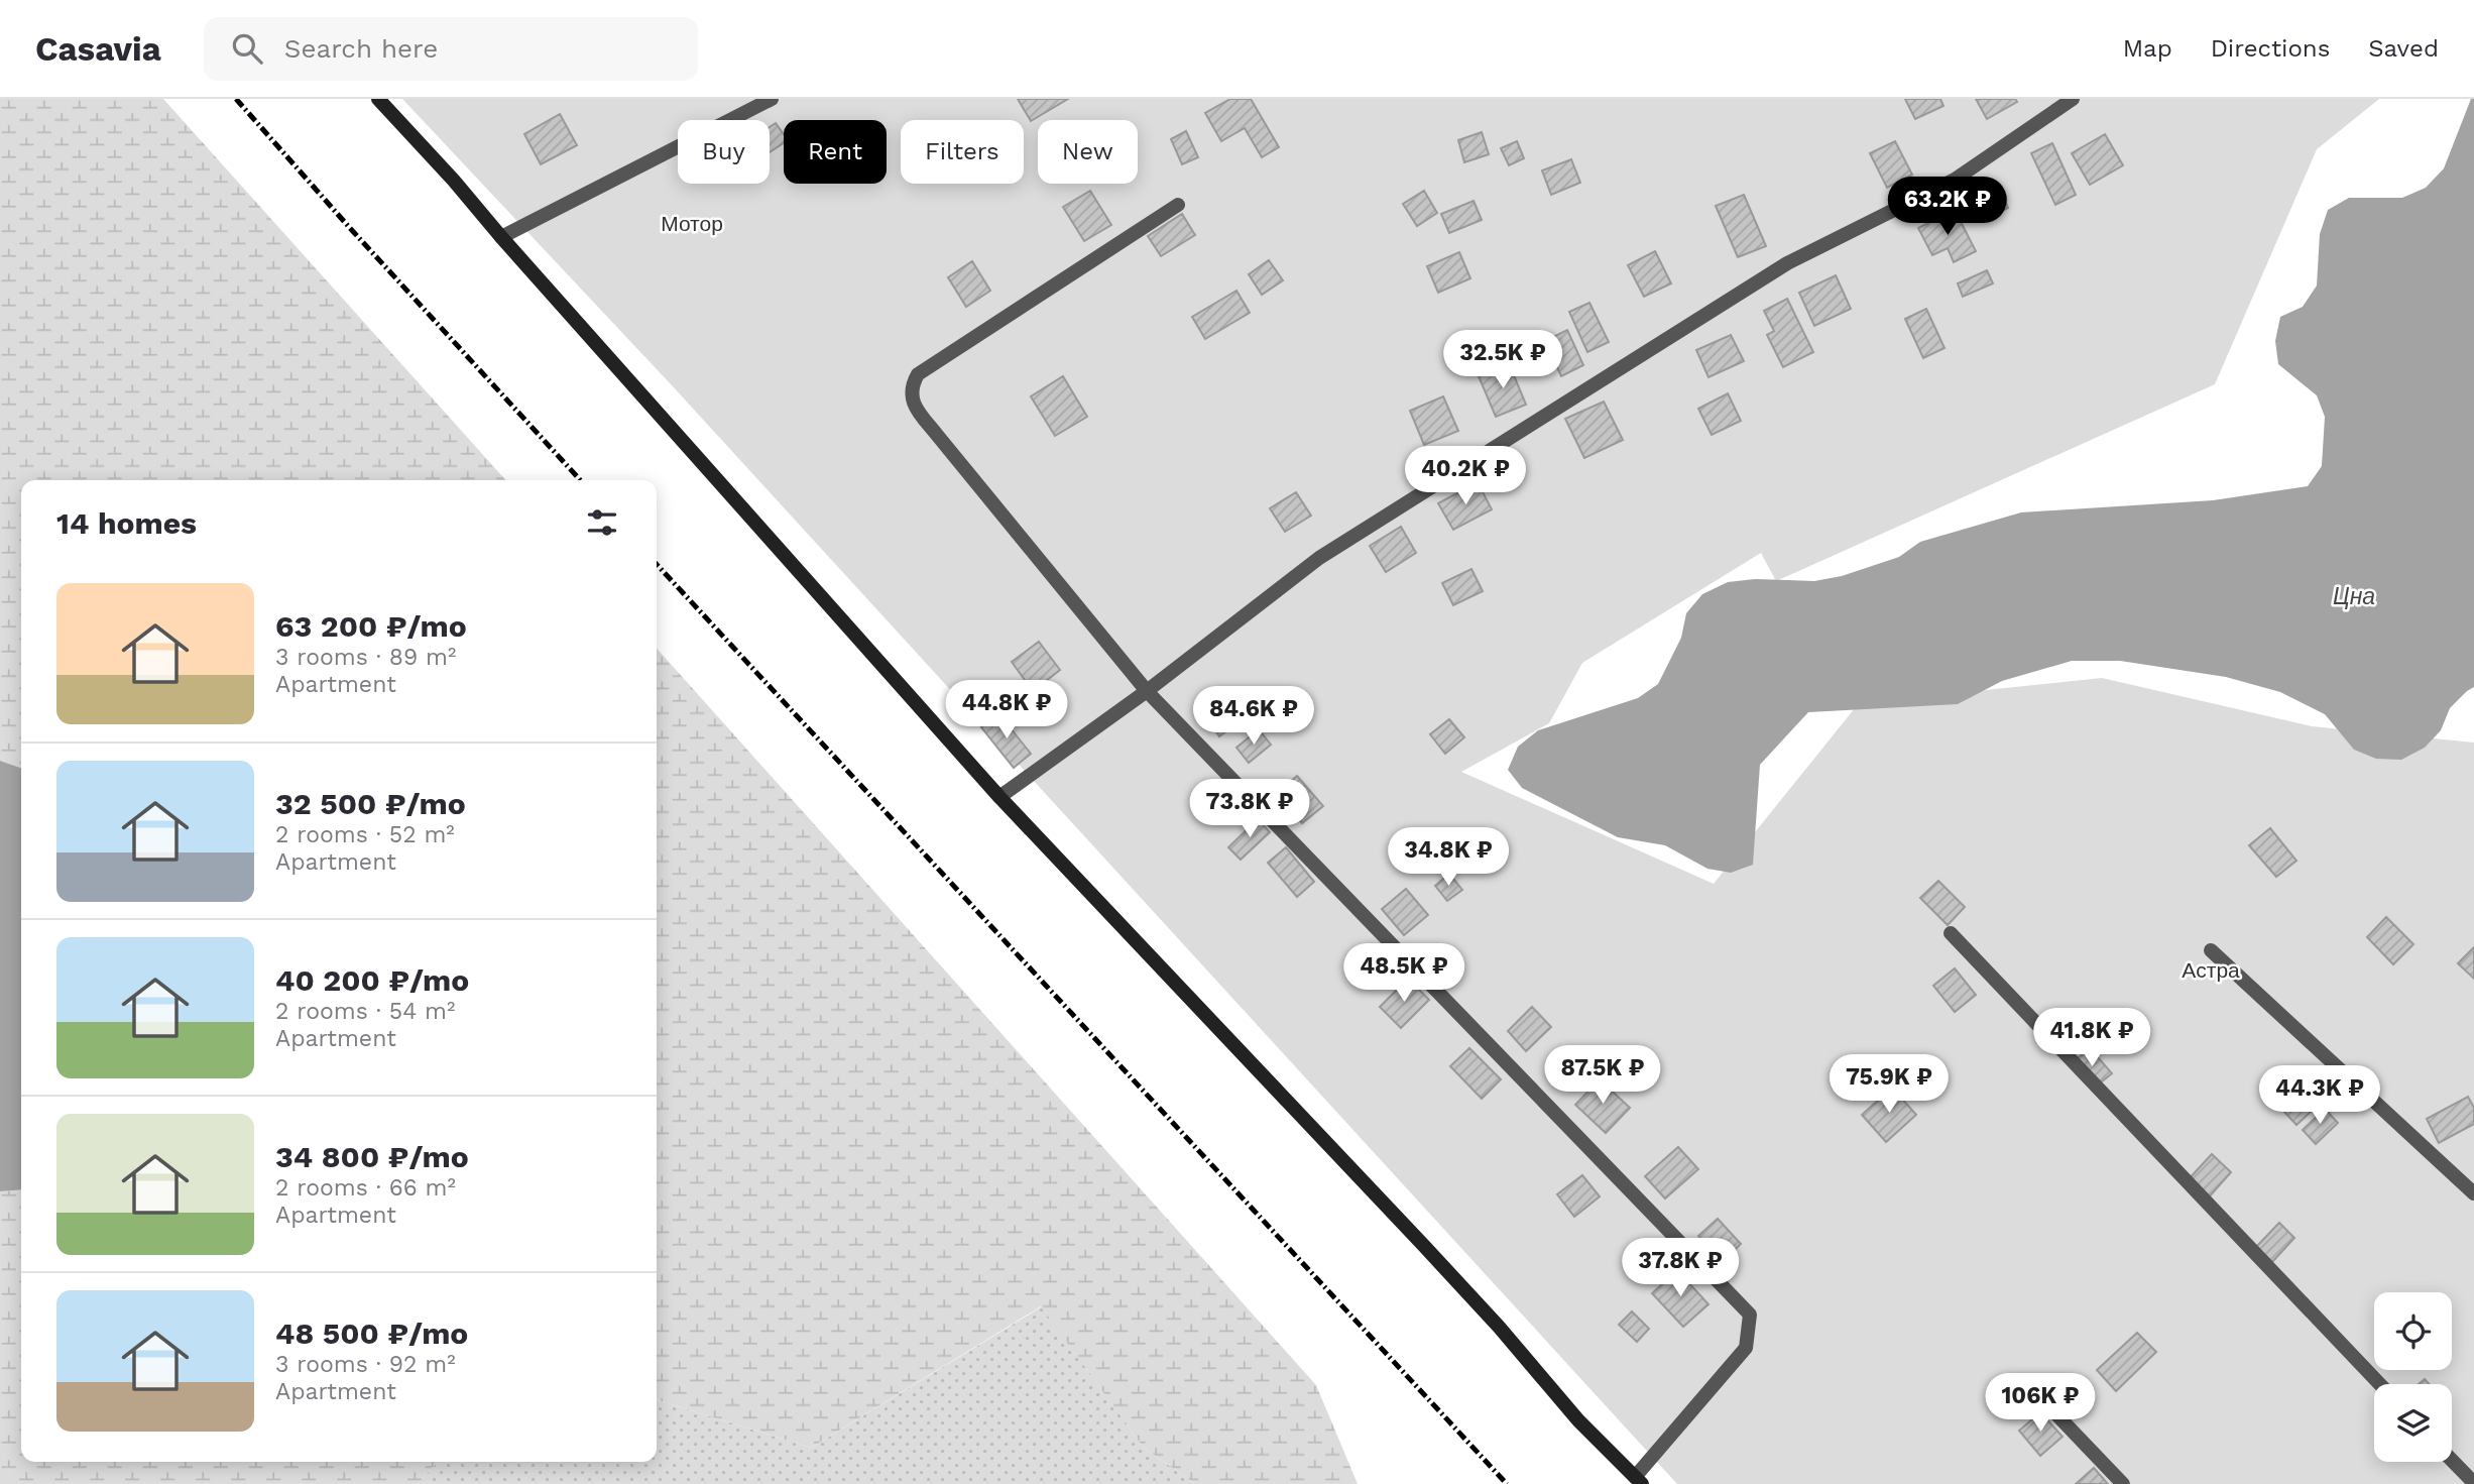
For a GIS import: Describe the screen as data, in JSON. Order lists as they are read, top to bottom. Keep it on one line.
{"water":["Цна"],"parks":["Мотор","Астра"],"page":{"header":"Casavia","search":"Search here","nav":["Map","Directions","Saved"],"chip":["Buy","Rent","Filters","New"],"price":["63.2K ₽","32.5K ₽","40.2K ₽","44.8K ₽","84.6K ₽","73.8K ₽","34.8K ₽","48.5K ₽","41.8K ₽","87.5K ₽","75.9K ₽","44.3K ₽","37.8K ₽","106K ₽"],"heading":"14 homes","list":[{"name":"63 200 ₽/mo","note":"3 rooms · 89 m² · Apartment"},{"name":"32 500 ₽/mo","note":"2 rooms · 52 m² · Apartment"},{"name":"40 200 ₽/mo","note":"2 rooms · 54 m² · Apartment"},{"name":"34 800 ₽/mo","note":"2 rooms · 66 m² · Apartment"},{"name":"48 500 ₽/mo","note":"3 rooms · 92 m² · Apartment"}]}}
